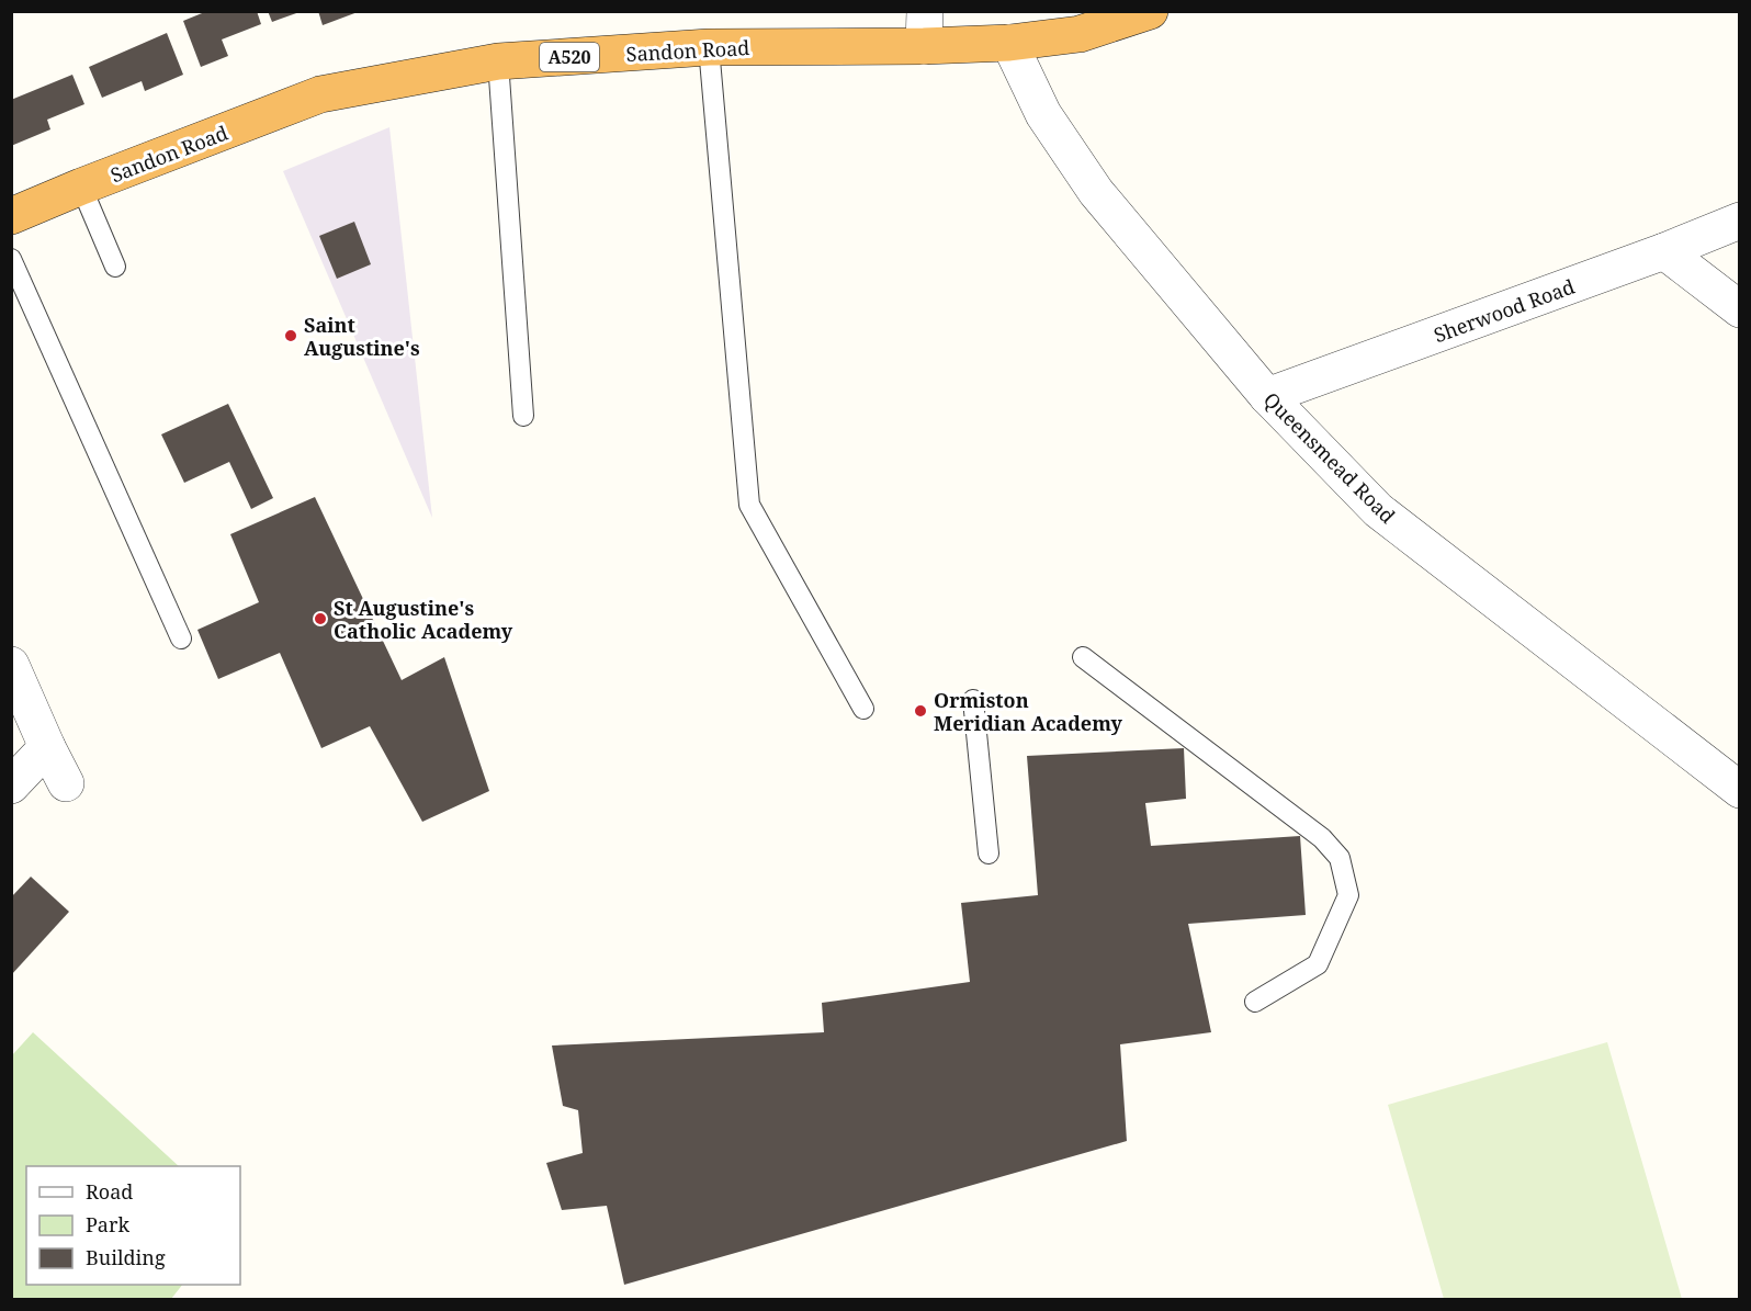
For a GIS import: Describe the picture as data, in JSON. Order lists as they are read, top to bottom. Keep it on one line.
{"streets":{"highway":["Sandon Road","A520"],"street":["Sherwood Road","Queensmead Road"]},"crossings":[["Sandon Road","Queensmead Road"],["Sherwood Road","Queensmead Road"]],"places":["Saint Augustine's","St Augustine's Catholic Academy","Ormiston Meridian Academy"],"legend":["Road","Park","Building"]}
